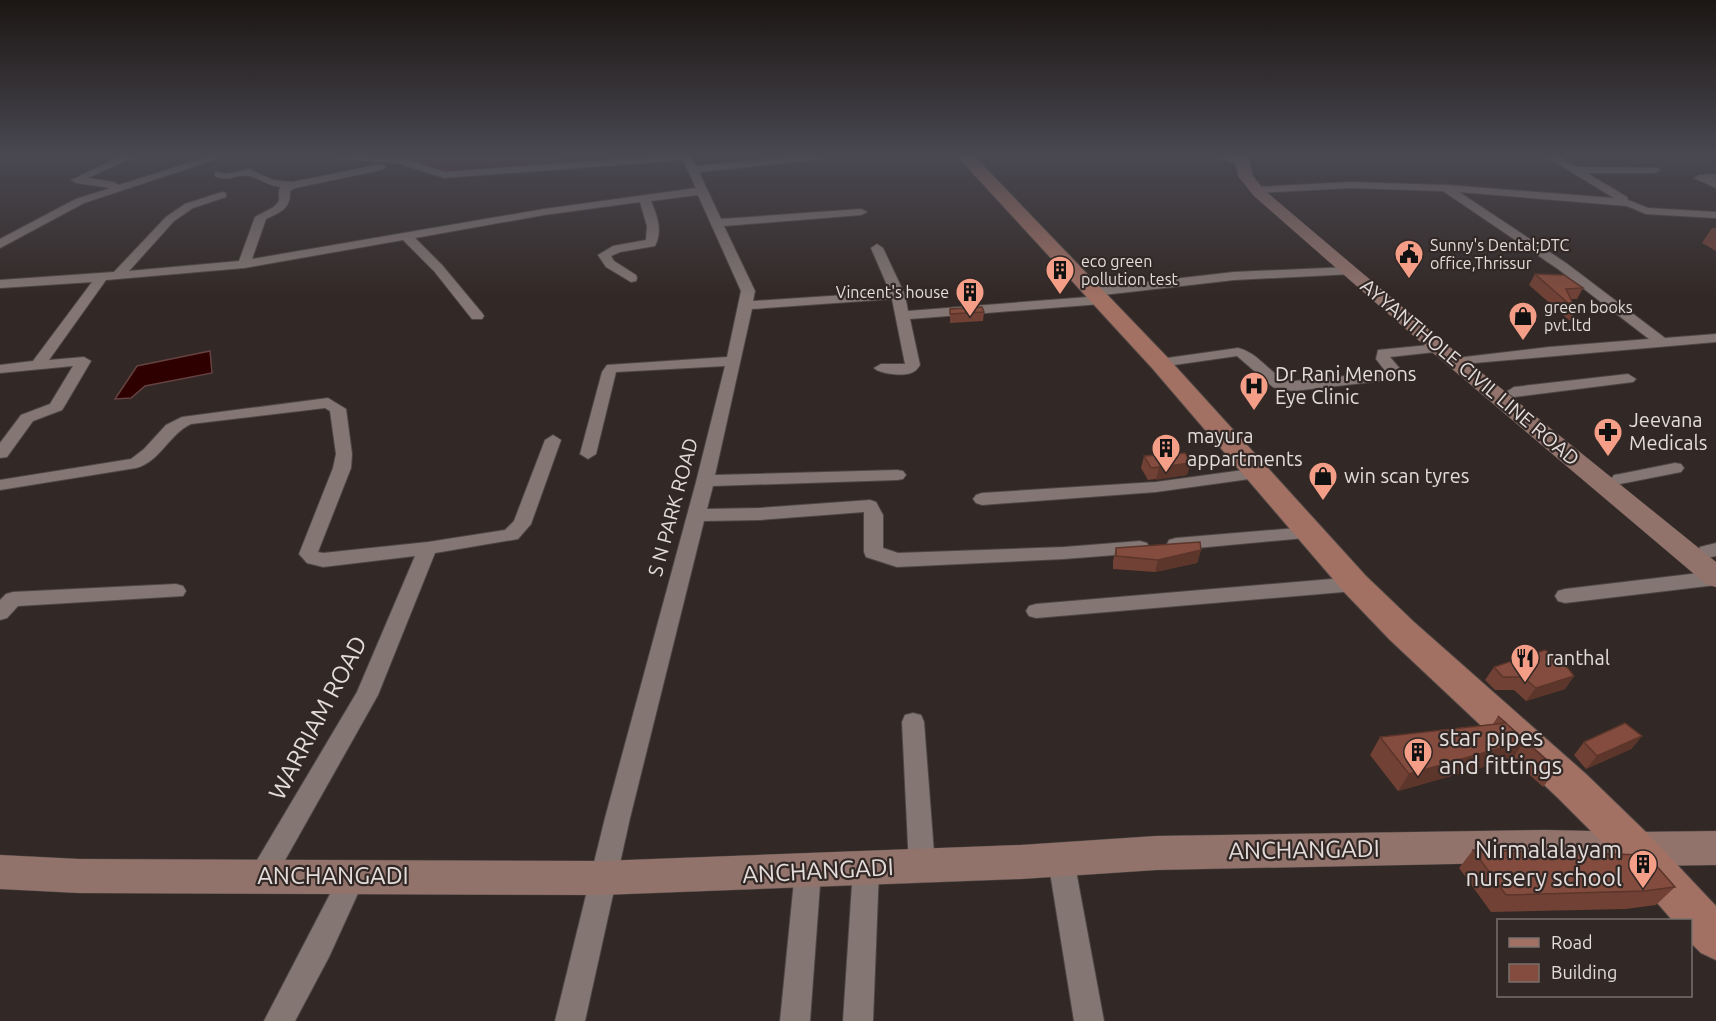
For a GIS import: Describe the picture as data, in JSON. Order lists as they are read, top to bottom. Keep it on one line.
{"streets":{"main road":["AYYANTHOLE CIVIL LINE ROAD","ANCHANGADI"],"street":["S N PARK ROAD","WARRIAM ROAD"]},"crossings":[["S N PARK ROAD","ANCHANGADI"],["WARRIAM ROAD","ANCHANGADI"]],"places":{"public building":["Sunny's Dental;DTC office,Thrissur"],"building":["eco green pollution test","Vincent's house","mayura appartments","star pipes and fittings","Nirmalalayam nursery school"],"shop":["green books pvt.ltd","win scan tyres"],"hospital":["Dr Rani Menons Eye Clinic"],"pharmacy":["Jeevana Medicals"],"restaurant":["ranthal"]},"legend":["Road","Building"]}
